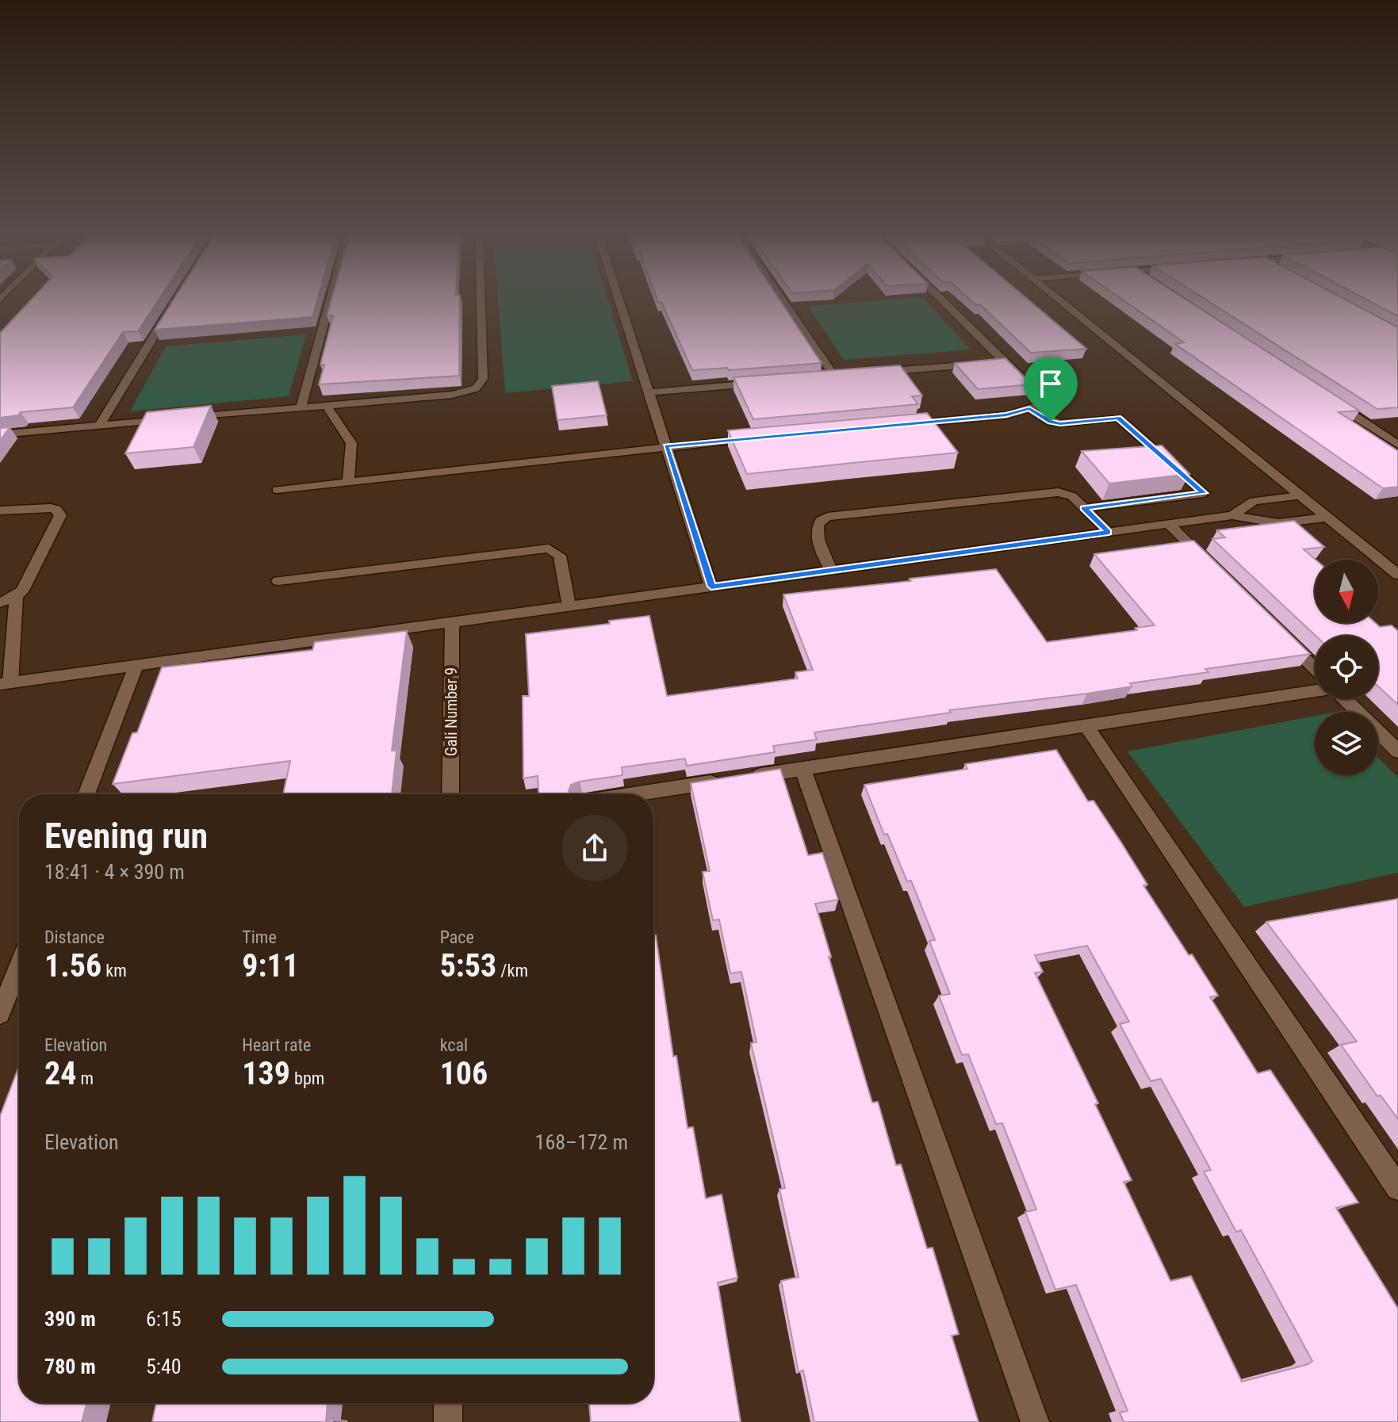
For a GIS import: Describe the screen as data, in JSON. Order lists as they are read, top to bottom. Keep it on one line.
{"streets":{"street":["Gali Number 9"]},"north":"bottom","page":{"heading":["Evening run","18:41 · 4 × 390 m"],"stats":[["Distance","1.56 km"],["Time","9:11"],["Pace","5:53 /km"],["Elevation","24 m"],["Heart rate","139 bpm"],["kcal","106"]],"chart":["Elevation","168–172 m"],"list":[{"name":"390 m","note":"6:15"},{"name":"780 m","note":"5:40"}]}}
